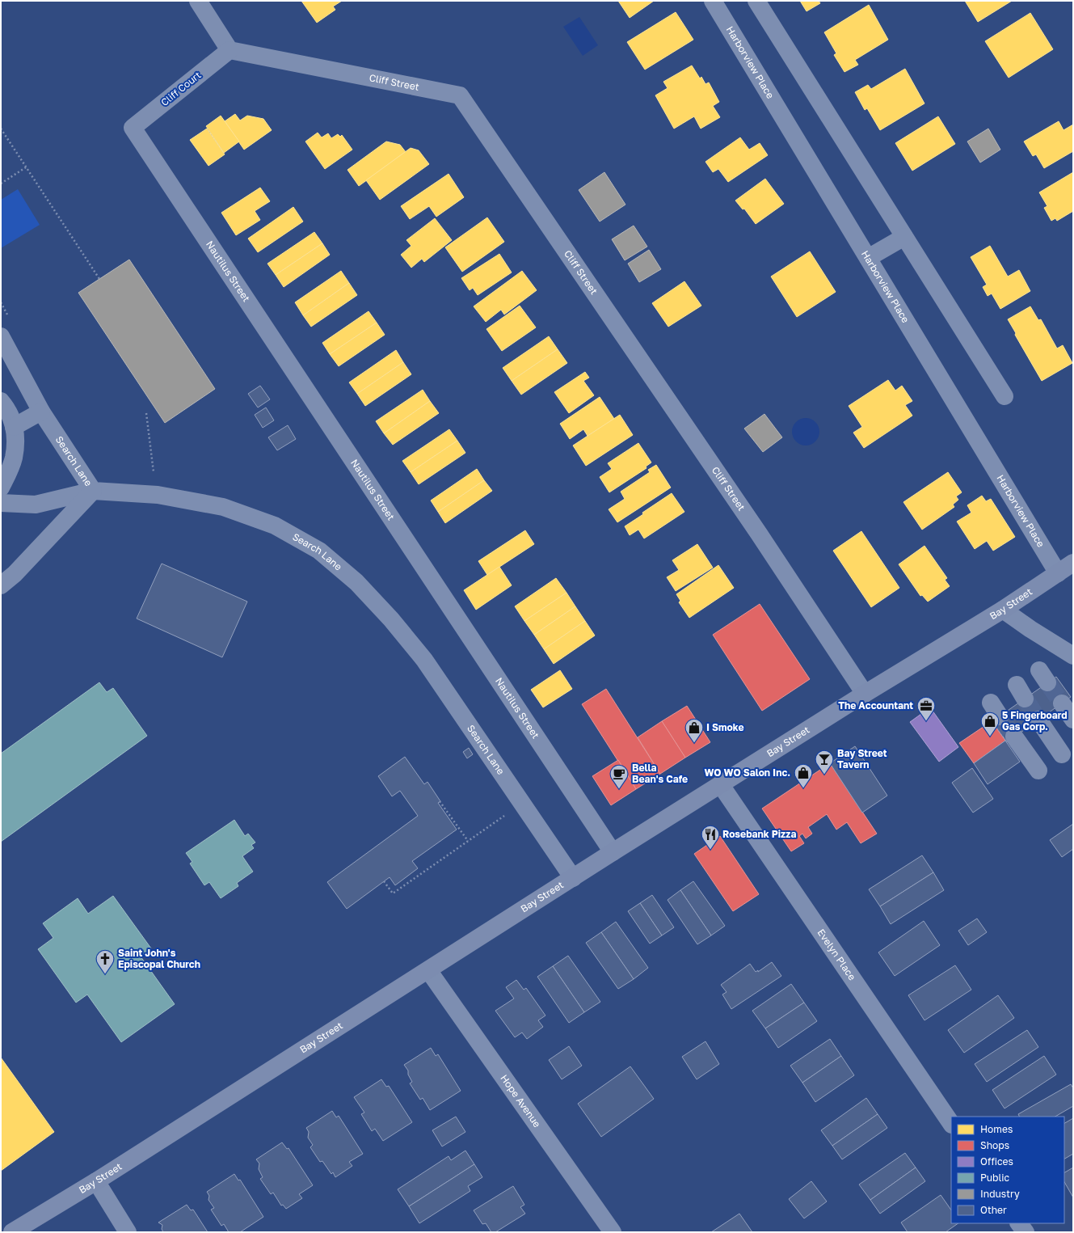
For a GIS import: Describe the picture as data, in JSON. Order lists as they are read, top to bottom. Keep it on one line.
{"streets":{"main road":["Bay Street"],"street":["Harborview Place","Cliff Street","Cliff Court","Nautilus Street","Search Lane","Evelyn Place","Hope Avenue"]},"crossings":[["Harborview Place","Bay Street"],["Cliff Street","Cliff Court"],["Cliff Street","Bay Street"],["Cliff Court","Nautilus Street"],["Nautilus Street","Bay Street"],["Search Lane","Bay Street"],["Bay Street","Evelyn Place"],["Bay Street","Hope Avenue"]],"places":{"office":["The Accountant"],"shop":["5 Fingerboard Gas Corp.","I Smoke","WO WO Salon Inc."],"bar":["Bay Street Tavern"],"cafe":["Bella Bean's Cafe"],"restaurant":["Rosebank Pizza"],"church":["Saint John's Episcopal Church"]},"legend":["Homes","Shops","Offices","Public","Industry","Other"]}
